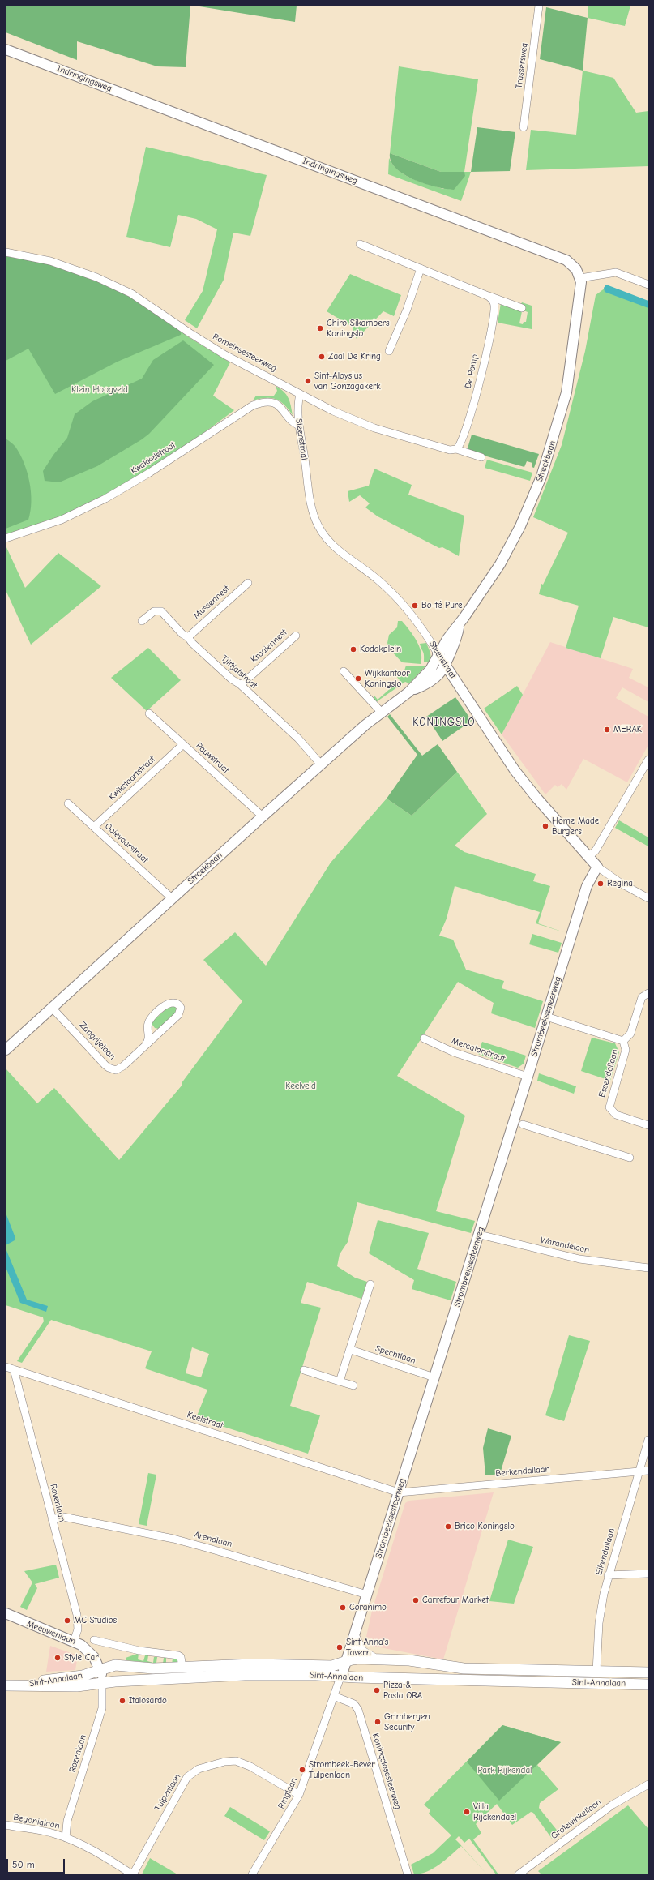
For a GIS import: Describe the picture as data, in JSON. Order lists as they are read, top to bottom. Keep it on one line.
{"streets":{"main road":["Sint-Annalaan"],"street":["Trassersweg","Indringingsweg","Romeinsesteenweg","De Pomp","Steenstraat","Kwakkelstraat","Streekbaan","Mussennest","Kraaiennest","Tjiftjafstraat","Pauwstraat","Kwikstaartstraat","Ooievaarstraat","Strombeeksesteenweg","Zangrijelaan","Mercatorstraat","Essendallaan","Warandelaan","Spechtlaan","Keelstraat","Berkendallaan","Ravenlaan","Arendlaan","Eikendallaan","Meeuwenlaan","Rozenlaan","Koningslosesteenweg","Tulpenlaan","Ringlaan","Grotewinkellaan","Begonialaan"]},"crossings":[["Indringingsweg","Streekbaan"],["Romeinsesteenweg","De Pomp"],["Romeinsesteenweg","Steenstraat"],["Steenstraat","Kwakkelstraat"],["Steenstraat","Streekbaan"],["Steenstraat","Strombeeksesteenweg"],["Streekbaan","Tjiftjafstraat"],["Streekbaan","Pauwstraat"],["Streekbaan","Ooievaarstraat"],["Streekbaan","Zangrijelaan"],["Mussennest","Tjiftjafstraat"],["Kraaiennest","Tjiftjafstraat"],["Pauwstraat","Kwikstaartstraat"],["Kwikstaartstraat","Ooievaarstraat"],["Strombeeksesteenweg","Mercatorstraat"],["Strombeeksesteenweg","Essendallaan"],["Strombeeksesteenweg","Warandelaan"],["Strombeeksesteenweg","Spechtlaan"],["Strombeeksesteenweg","Keelstraat"],["Strombeeksesteenweg","Berkendallaan"],["Strombeeksesteenweg","Arendlaan"],["Strombeeksesteenweg","Sint-Annalaan"],["Keelstraat","Berkendallaan"],["Keelstraat","Ravenlaan"],["Berkendallaan","Eikendallaan"],["Ravenlaan","Arendlaan"],["Ravenlaan","Meeuwenlaan"],["Eikendallaan","Sint-Annalaan"],["Meeuwenlaan","Sint-Annalaan"],["Meeuwenlaan","Rozenlaan"],["Sint-Annalaan","Rozenlaan"],["Rozenlaan","Begonialaan"],["Koningslosesteenweg","Ringlaan"],["Tulpenlaan","Ringlaan"],["Tulpenlaan","Begonialaan"]],"districts":["KONINGSLO"],"parks":["Klein Hoogveld","Keelveld","Park Rijkendal"],"places":["Chiro Sikambers Koningslo","Zaal De Kring","Sint-Aloysius van Gonzagakerk","Bo-té Pure","Kodakplein","Wijkkantoor Koningslo","MERAK","Home Made Burgers","Regina","Brico Koningslo","Carrefour Market","Coranimo","MC Studios","Sint Anna's Tavern","Style Car","Pizza & Pasta ORA","Italosardo","Grimbergen Security","Strombeek-Bever Tulpenlaan","Villa Rijckendael"],"scale_bar":"50 m"}
